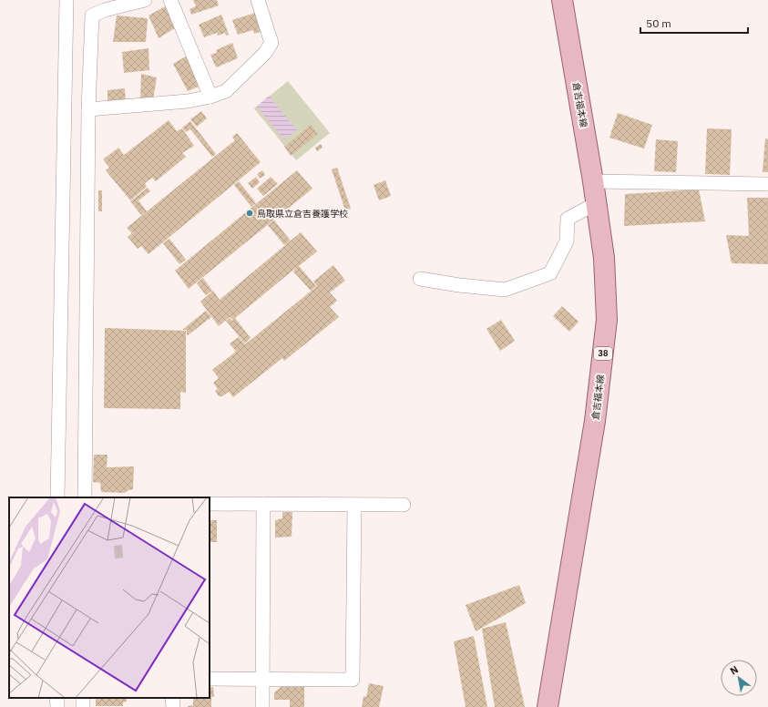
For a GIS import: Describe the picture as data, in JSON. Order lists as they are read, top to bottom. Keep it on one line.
{"streets":{"main road":["倉吉福本線","38"]},"places":["鳥取県立倉吉養護学校"],"scale_bar":"50 m","north":"top left"}
